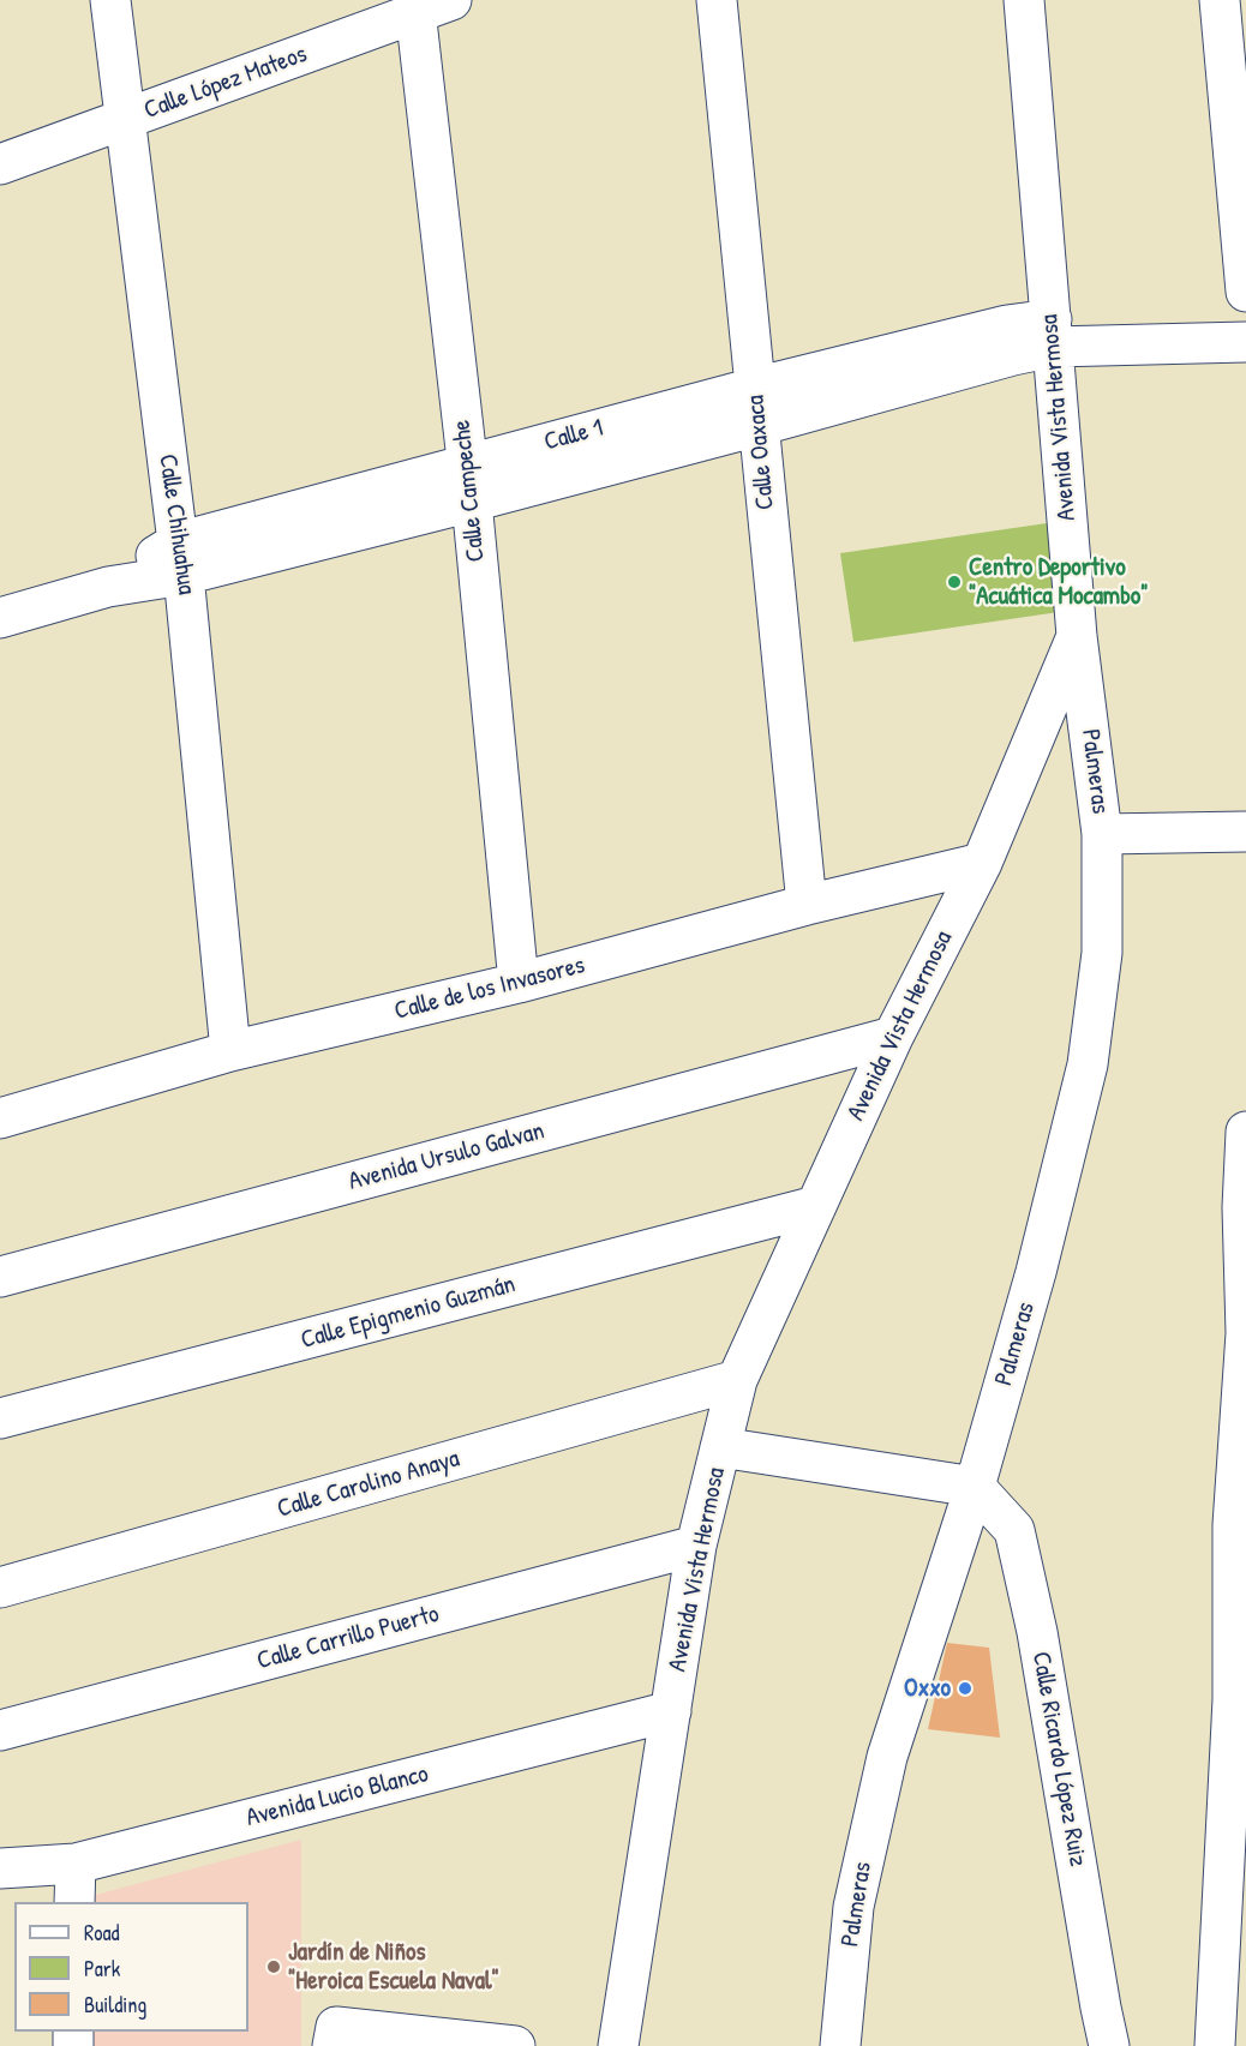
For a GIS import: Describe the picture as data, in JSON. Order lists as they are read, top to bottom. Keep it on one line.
{"streets":{"street":["Calle López Mateos","Avenida Vista Hermosa","Calle 1","Calle Oaxaca","Calle Campeche","Calle Chihuahua","Palmeras","Calle de los Invasores","Avenida Ursulo Galvan","Calle Epigmenio Guzmán","Calle Carolino Anaya","Calle Carrillo Puerto","Calle Ricardo López Ruiz","Avenida Lucio Blanco"]},"crossings":[["Calle López Mateos","Calle Campeche"],["Calle López Mateos","Calle Chihuahua"],["Avenida Vista Hermosa","Calle 1"],["Avenida Vista Hermosa","Palmeras"],["Avenida Vista Hermosa","Calle de los Invasores"],["Avenida Vista Hermosa","Avenida Ursulo Galvan"],["Avenida Vista Hermosa","Calle Epigmenio Guzmán"],["Avenida Vista Hermosa","Calle Carolino Anaya"],["Avenida Vista Hermosa","Calle Carrillo Puerto"],["Avenida Vista Hermosa","Avenida Lucio Blanco"],["Calle 1","Calle Oaxaca"],["Calle 1","Calle Campeche"],["Calle 1","Calle Chihuahua"],["Calle Oaxaca","Calle de los Invasores"],["Calle Campeche","Calle de los Invasores"],["Calle Chihuahua","Calle de los Invasores"],["Palmeras","Calle Ricardo López Ruiz"]],"places":["Centro Deportivo \"Acuática Mocambo\"","Oxxo","Jardín de Niños \"Heroica Escuela Naval\""],"legend":["Road","Park","Building"]}
